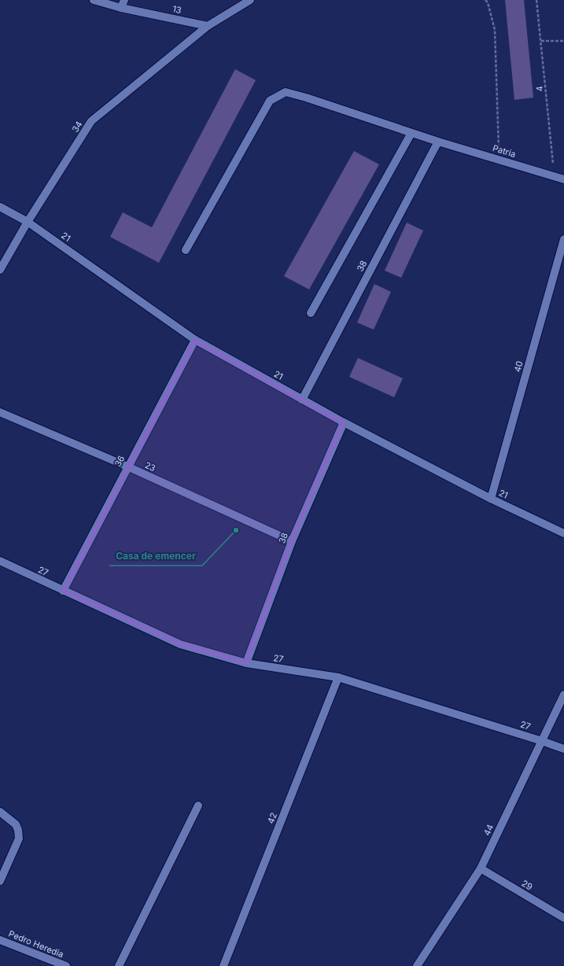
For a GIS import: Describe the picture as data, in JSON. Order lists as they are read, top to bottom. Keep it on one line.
{"streets":{"street":["13","34","Patria","21","38","40","36","23","27","42","44","29","Pedro Heredia"],"path":["4"]},"crossings":[["13","34"],["4","Patria"],["34","21"],["Patria","38"],["21","38"],["21","40"],["21","36"],["38","23"],["38","27"],["36","23"],["36","27"],["27","42"],["27","44"],["44","29"]],"places":["Casa de emencer"]}
